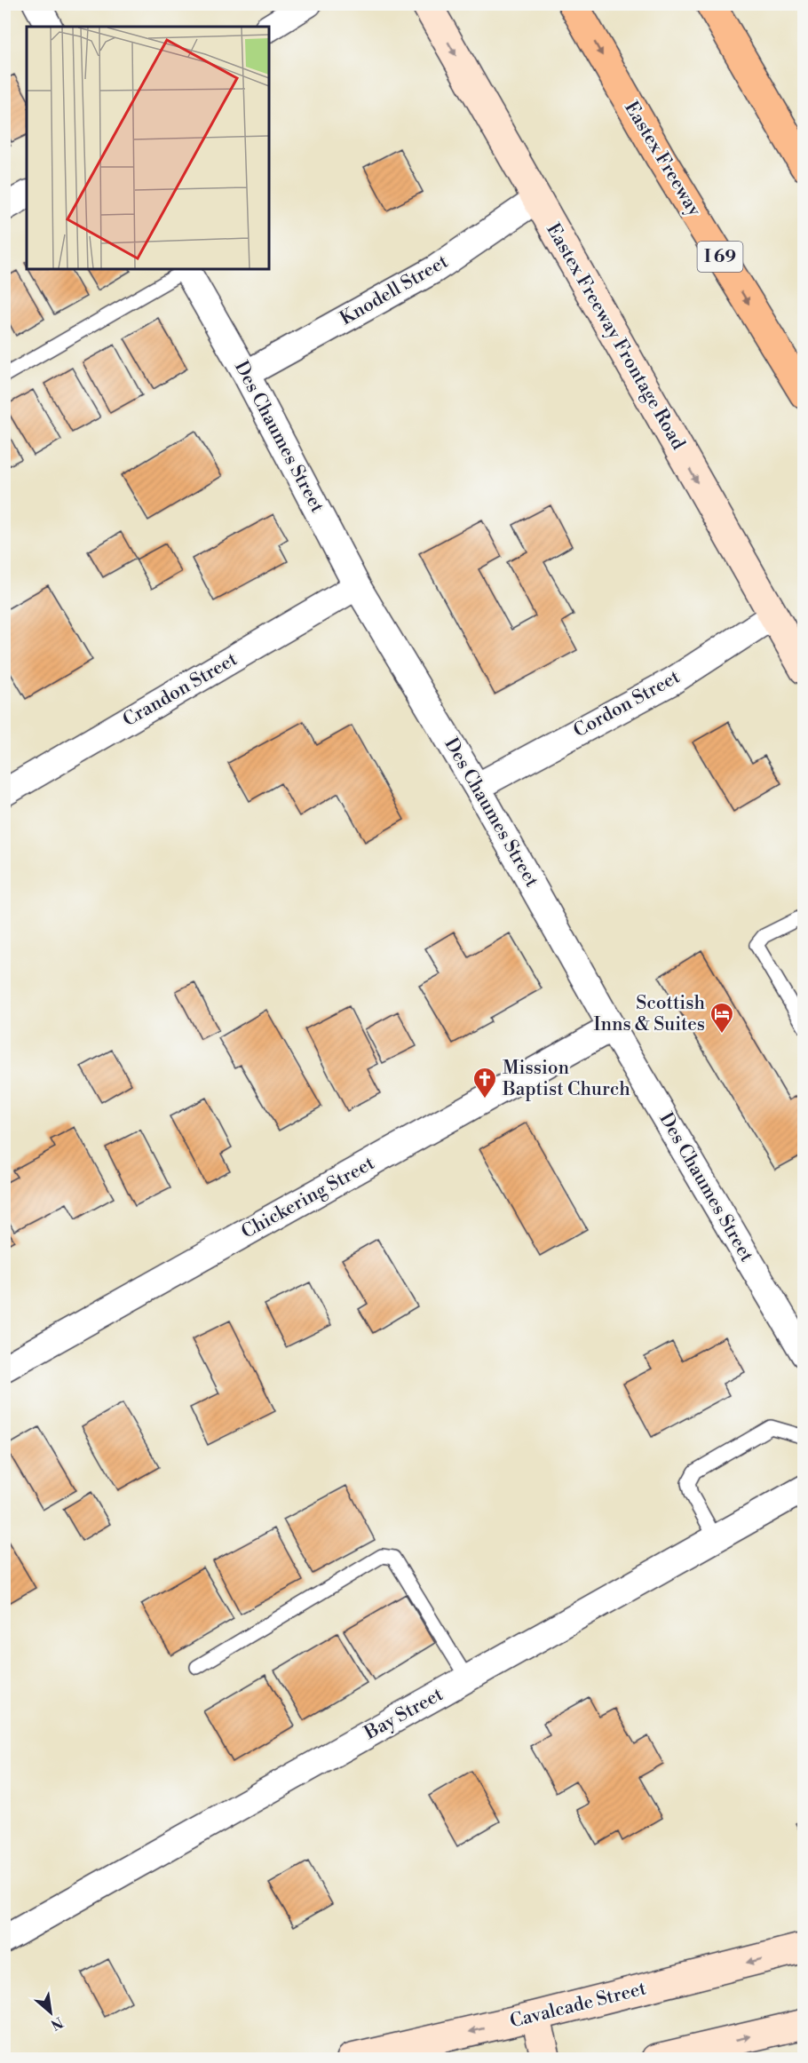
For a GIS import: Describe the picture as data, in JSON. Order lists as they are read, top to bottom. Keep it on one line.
{"streets":{"highway":["Eastex Freeway","I 69"],"main road":["Eastex Freeway Frontage Road","Cavalcade Street"],"street":["Knodell Street","Des Chaumes Street","Crandon Street","Cordon Street","Chickering Street","Bay Street"]},"crossings":[["Knodell Street","Eastex Freeway Frontage Road"],["Knodell Street","Des Chaumes Street"],["Eastex Freeway Frontage Road","Cordon Street"],["Des Chaumes Street","Crandon Street"],["Des Chaumes Street","Cordon Street"],["Des Chaumes Street","Chickering Street"]],"one_way":["Eastex Freeway Frontage Road"],"places":{"hotel":["Scottish Inns & Suites"],"church":["Mission Baptist Church"]},"north":"bottom right"}
